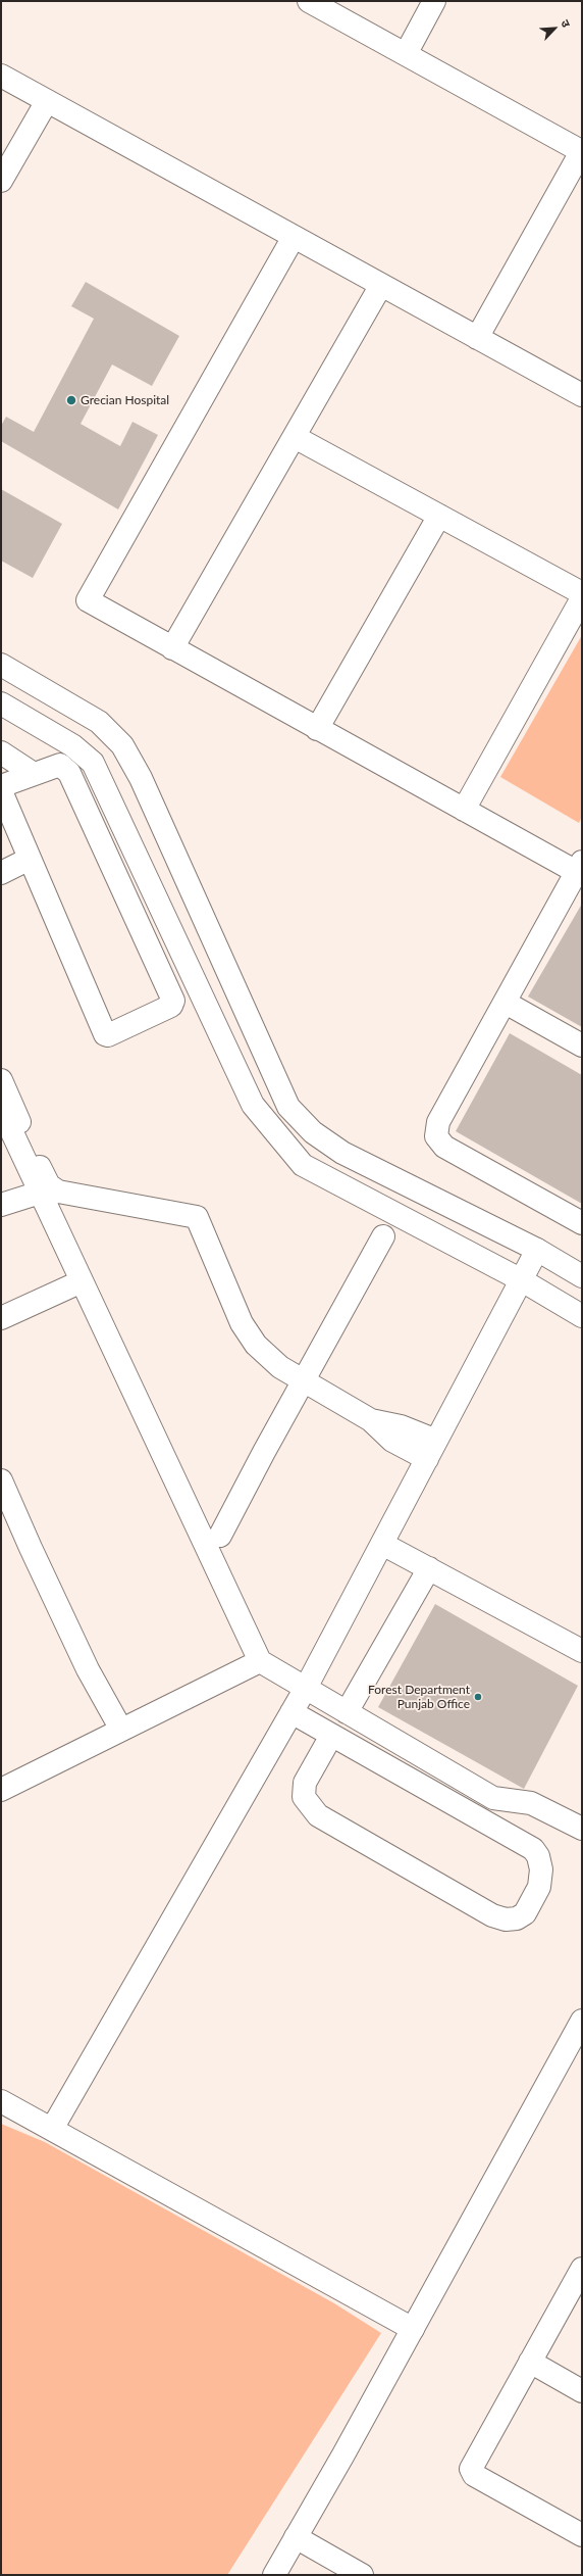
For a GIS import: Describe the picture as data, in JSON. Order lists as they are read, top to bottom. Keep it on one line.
{"places":["Grecian Hospital","Forest Department Punjab Office"],"north":"top right"}
